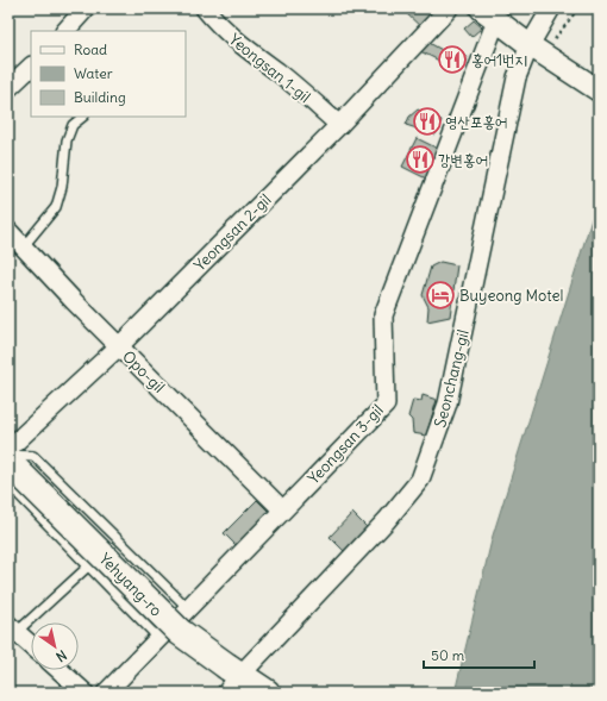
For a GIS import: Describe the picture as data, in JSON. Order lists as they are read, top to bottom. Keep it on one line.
{"streets":{"main road":["Yehyang-ro"],"street":["Yeongsan 1-gil","Yeongsan 2-gil","Opo-gil","Seonchang-gil","Yeongsan 3-gil"]},"crossings":[["Yeongsan 1-gil","Yeongsan 2-gil"],["Yeongsan 2-gil","Opo-gil"],["Yeongsan 2-gil","Yehyang-ro"],["Opo-gil","Yeongsan 3-gil"],["Seonchang-gil","Yehyang-ro"]],"places":{"restaurant":["홍어1번지","영산포홍어","강변홍어"],"hotel":["Buyeong Motel"]},"legend":["Road","Water","Building"],"scale_bar":"50 m","north":"bottom right"}
